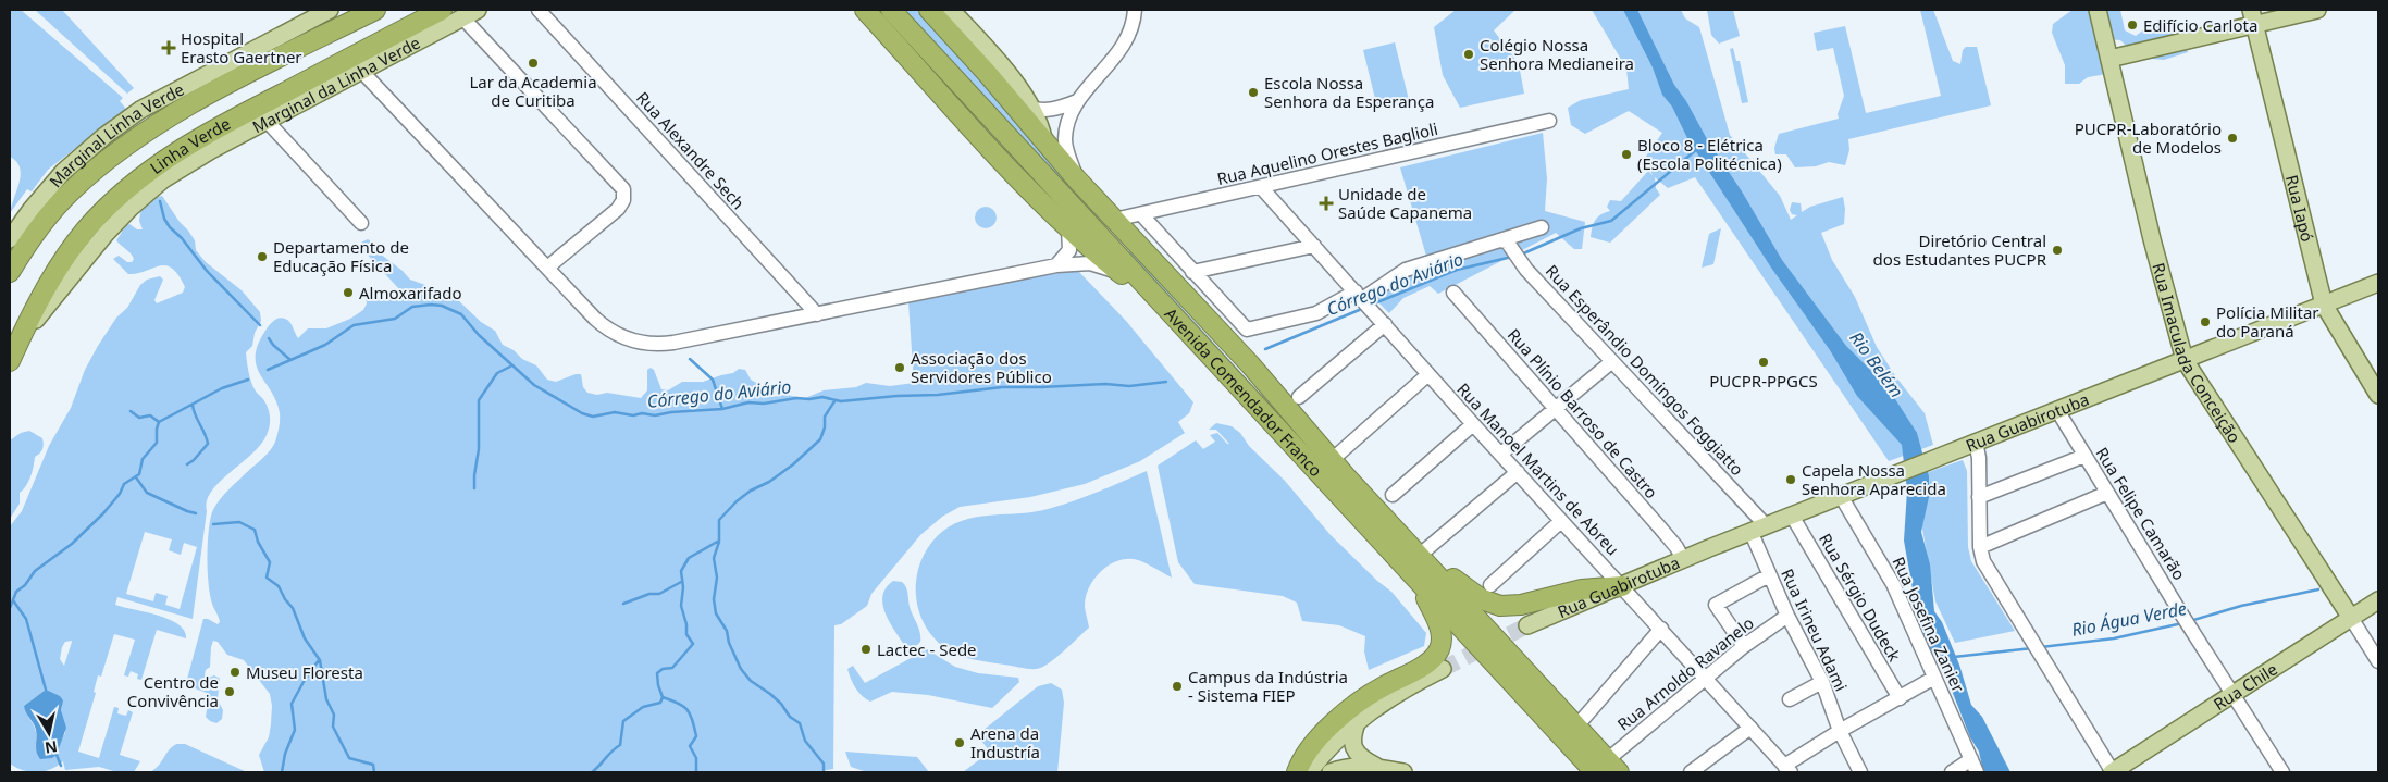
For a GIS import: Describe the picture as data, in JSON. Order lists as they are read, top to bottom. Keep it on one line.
{"streets":{"highway":["Linha Verde","Avenida Comendador Franco"],"main road":["Marginal da Linha Verde","Marginal Linha Verde","Rua Iapó","Rua Imaculada Conceição","Rua Guabirotuba","Rua Chile"],"street":["Rua Alexandre Sech","Rua Aquelino Orestes Baglioli","Rua Esperândio Domingos Foggiatto","Rua Plínio Barroso de Castro","Rua Manoel Martins de Abreu","Rua Felipe Camarão","Rua Sérgio Dudeck","Rua Josefina Zanier","Rua Irineu Adami","Rua Arnoldo Ravanelo"]},"crossings":[["Marginal da Linha Verde","Linha Verde"],["Rua Aquelino Orestes Baglioli","Avenida Comendador Franco"],["Rua Aquelino Orestes Baglioli","Rua Manoel Martins de Abreu"],["Rua Iapó","Rua Guabirotuba"],["Rua Imaculada Conceição","Rua Guabirotuba"],["Rua Imaculada Conceição","Rua Chile"],["Rua Esperândio Domingos Foggiatto","Rua Guabirotuba"],["Rua Esperândio Domingos Foggiatto","Rua Irineu Adami"],["Avenida Comendador Franco","Rua Arnoldo Ravanelo"],["Rua Plínio Barroso de Castro","Rua Guabirotuba"],["Rua Guabirotuba","Rua Manoel Martins de Abreu"],["Rua Guabirotuba","Rua Felipe Camarão"],["Rua Guabirotuba","Rua Sérgio Dudeck"],["Rua Guabirotuba","Rua Josefina Zanier"],["Rua Guabirotuba","Rua Irineu Adami"],["Rua Manoel Martins de Abreu","Rua Arnoldo Ravanelo"],["Rua Felipe Camarão","Rua Chile"],["Rua Irineu Adami","Rua Arnoldo Ravanelo"]],"water":["Córrego do Aviário","Rio Belém","Rio Água Verde"],"places":{"other":["Edifício Carlota","Colégio Nossa Senhora Medianeira","Lar da Academia de Curitiba","Escola Nossa Senhora da Esperança","PUCPR-Laboratório de Modelos","Bloco 8 - Elétrica (Escola Politécnica)","Diretório Central dos Estudantes PUCPR","Departamento de Educação Física","Almoxarifado","Polícia Militar do Paraná","PUCPR-PPGCS","Associação dos Servidores Público","Capela Nossa Senhora Aparecida","Lactec - Sede","Museu Floresta","Campus da Indústria - Sistema FIEP","Centro de Convivência","Arena da Industría"],"health":["Hospital Erasto Gaertner","Unidade de Saúde Capanema"]},"north":"bottom"}
